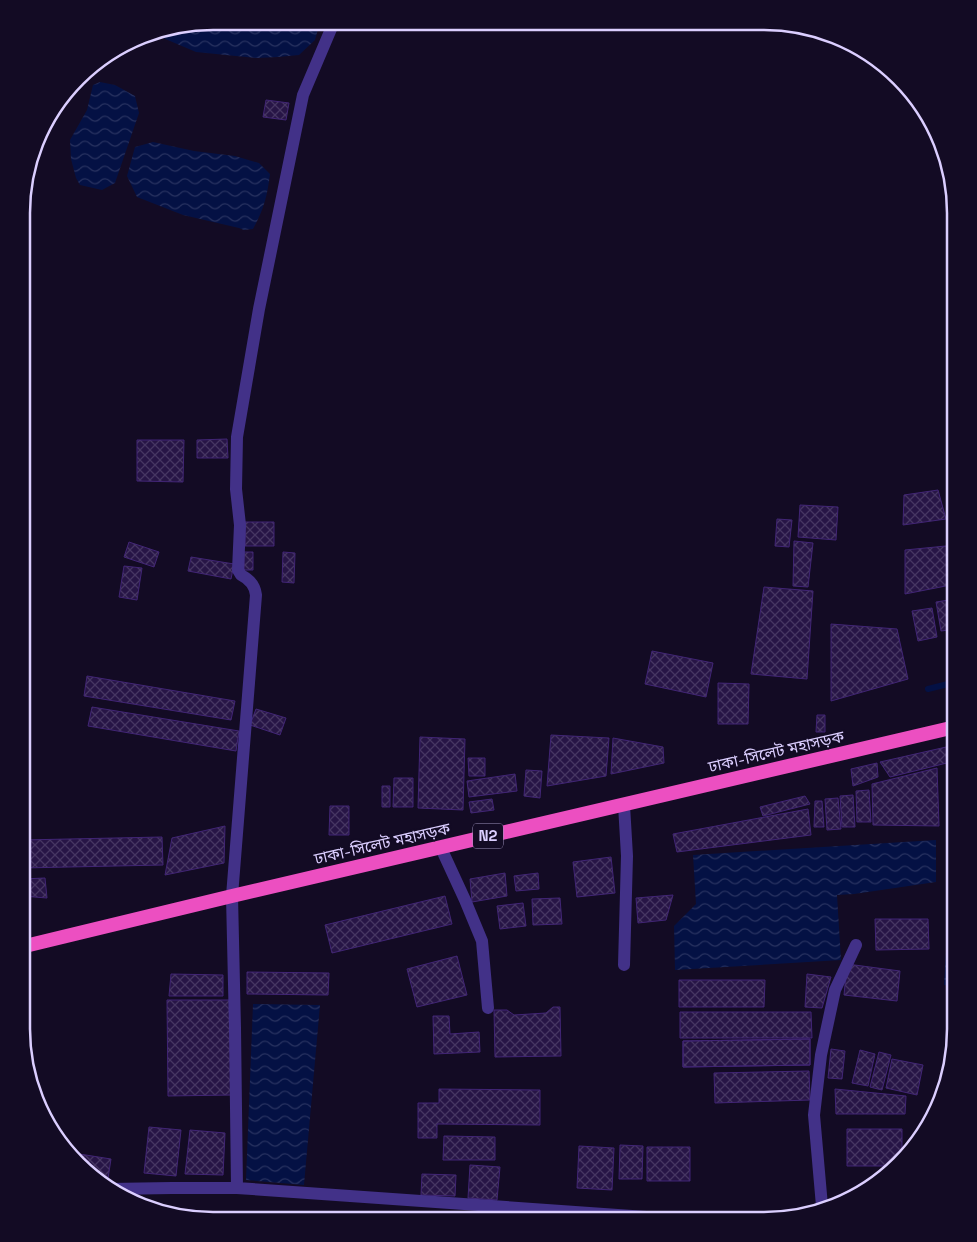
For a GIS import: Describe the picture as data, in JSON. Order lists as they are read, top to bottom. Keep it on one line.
{"streets":{"highway":["ঢাকা-সিলেট মহাসড়ক","N2"]}}
